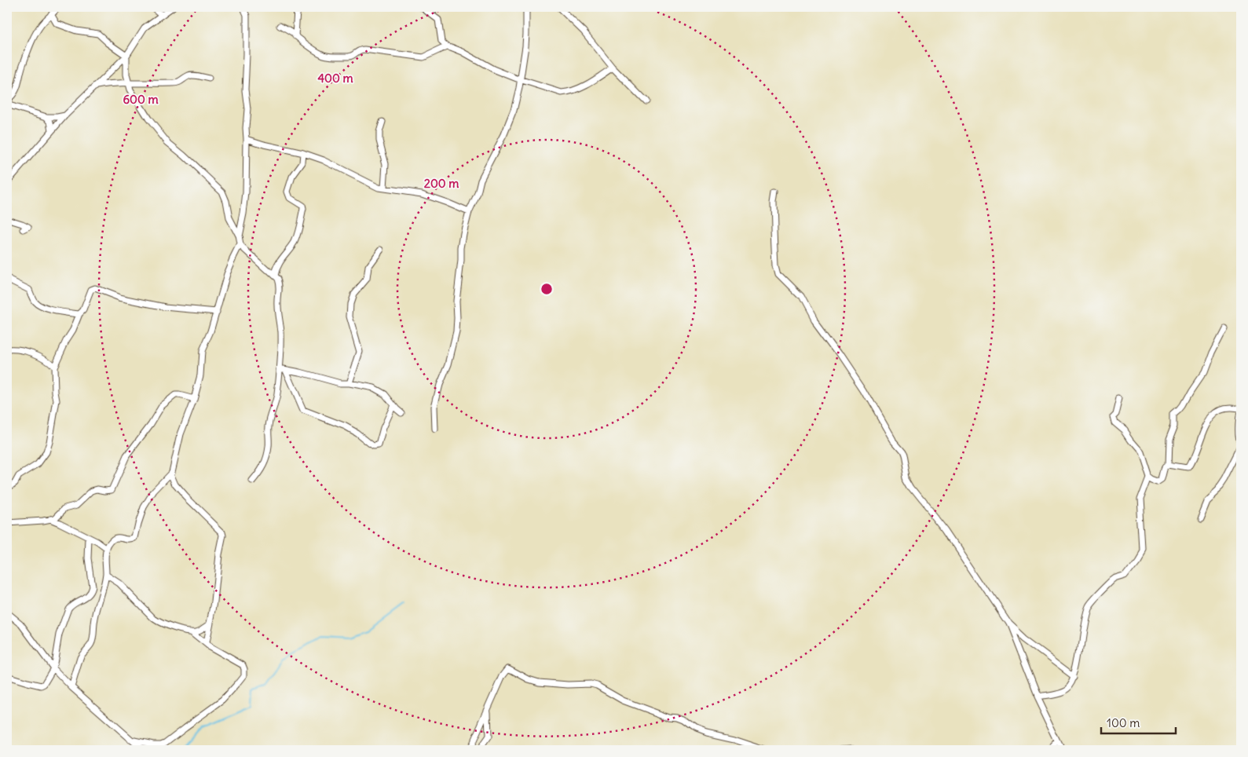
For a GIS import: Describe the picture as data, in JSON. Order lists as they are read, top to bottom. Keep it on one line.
{"scale_bar":"100 m","rings":["400 m","600 m","200 m"]}
